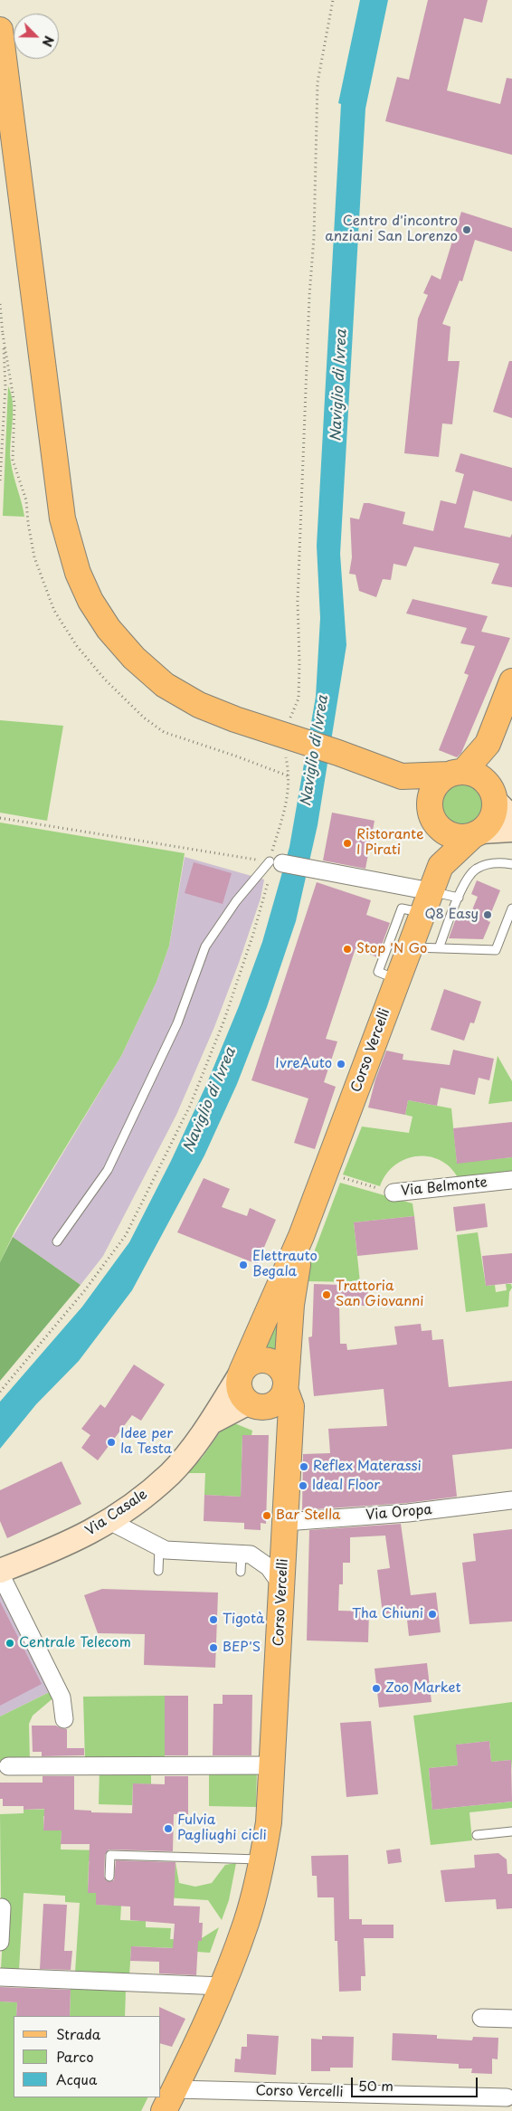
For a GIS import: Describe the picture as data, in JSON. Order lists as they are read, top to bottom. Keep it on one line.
{"streets":{"main road":["Corso Vercelli","Via Casale"],"street":["Via Belmonte","Via Oropa"]},"crossings":[["Corso Vercelli","Via Belmonte"],["Corso Vercelli","Via Casale"],["Corso Vercelli","Via Oropa"]],"water":["Naviglio di Ivrea"],"places":["Centro d'incontro anziani San Lorenzo","Ristorante I Pirati","Q8 Easy","Stop 'N Go","IvreAuto","Elettrauto Begala","Trattoria San Giovanni","Idee per la Testa","Reflex Materassi","Ideal Floor","Bar Stella","Tha Chiuni","Tigotà","Centrale Telecom","BEP'S","Zoo Market","Fulvia Pagliughi cicli"],"legend":["Strada","Parco","Acqua"],"scale_bar":"50 m","north":"bottom right"}
